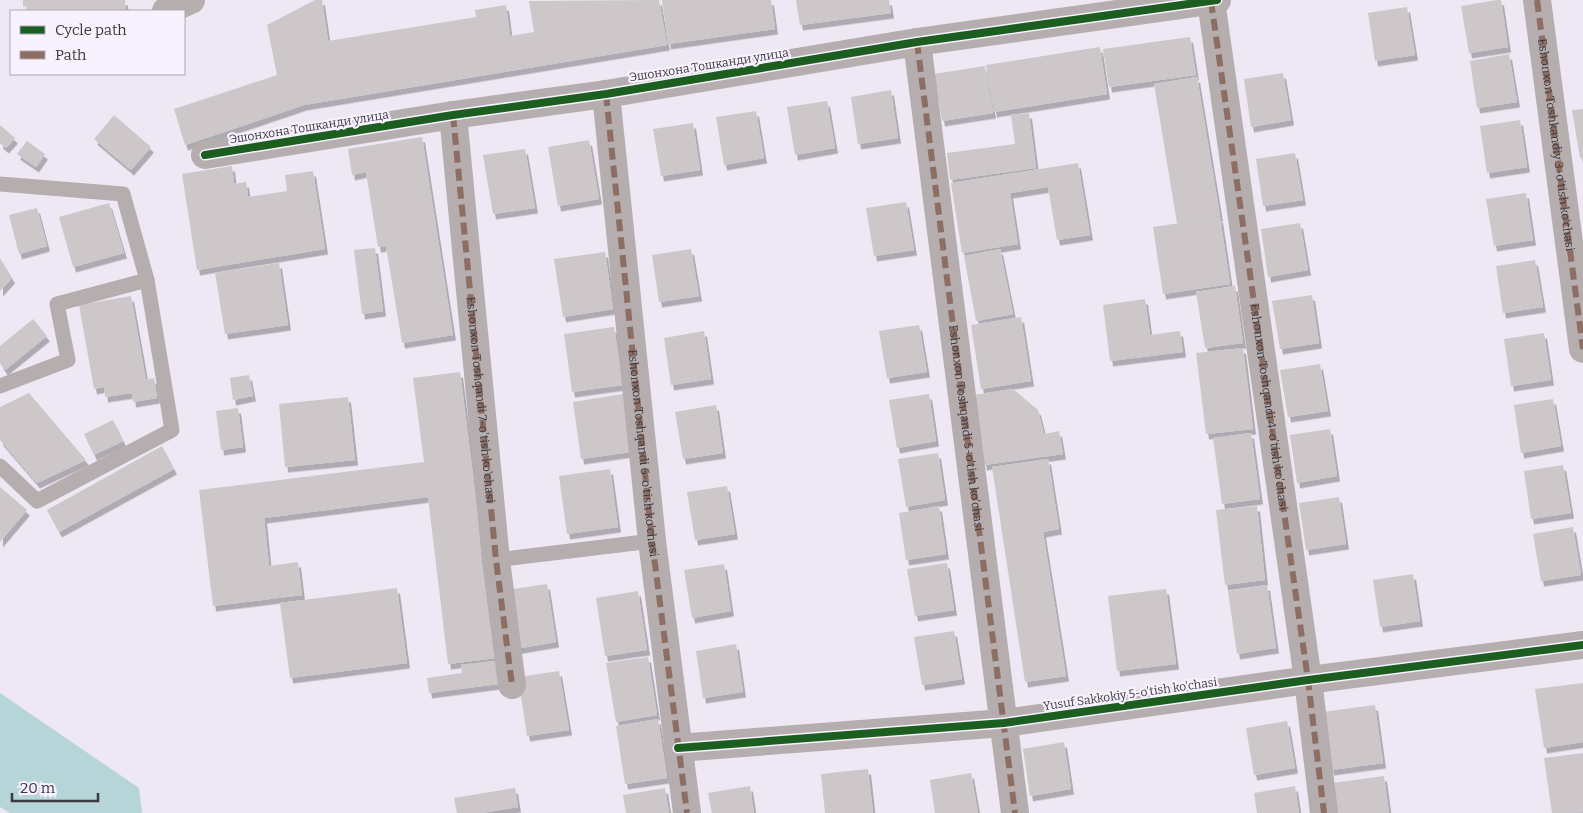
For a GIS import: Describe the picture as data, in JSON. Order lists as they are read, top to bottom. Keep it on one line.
{"streets":{"street":["Эшонхона Тошканди улица","Eshonxon Toshkandiy 3-o'tish ko'chasi","Eshonxon Toshqandi 7-o'tish ko'chasi","Eshonxon Toshqandi 4-o'tish ko'chasi","Eshonxon Toshqandi 5-o'tish ko'chasi","Eshonxon Toshqandi 6-o'tish ko'chasi","Yusuf Sakkokiy 5-o'tish ko'chasi"]},"crossings":[["Эшонхона Тошканди улица","Eshonxon Toshqandi 7-o'tish ko'chasi"],["Эшонхона Тошканди улица","Eshonxon Toshqandi 4-o'tish ko'chasi"],["Эшонхона Тошканди улица","Eshonxon Toshqandi 5-o'tish ko'chasi"],["Эшонхона Тошканди улица","Eshonxon Toshqandi 6-o'tish ko'chasi"],["Eshonxon Toshqandi 4-o'tish ko'chasi","Yusuf Sakkokiy 5-o'tish ko'chasi"],["Eshonxon Toshqandi 5-o'tish ko'chasi","Yusuf Sakkokiy 5-o'tish ko'chasi"],["Eshonxon Toshqandi 6-o'tish ko'chasi","Yusuf Sakkokiy 5-o'tish ko'chasi"]],"legend":["Cycle path","Path"],"scale_bar":"20 m"}
